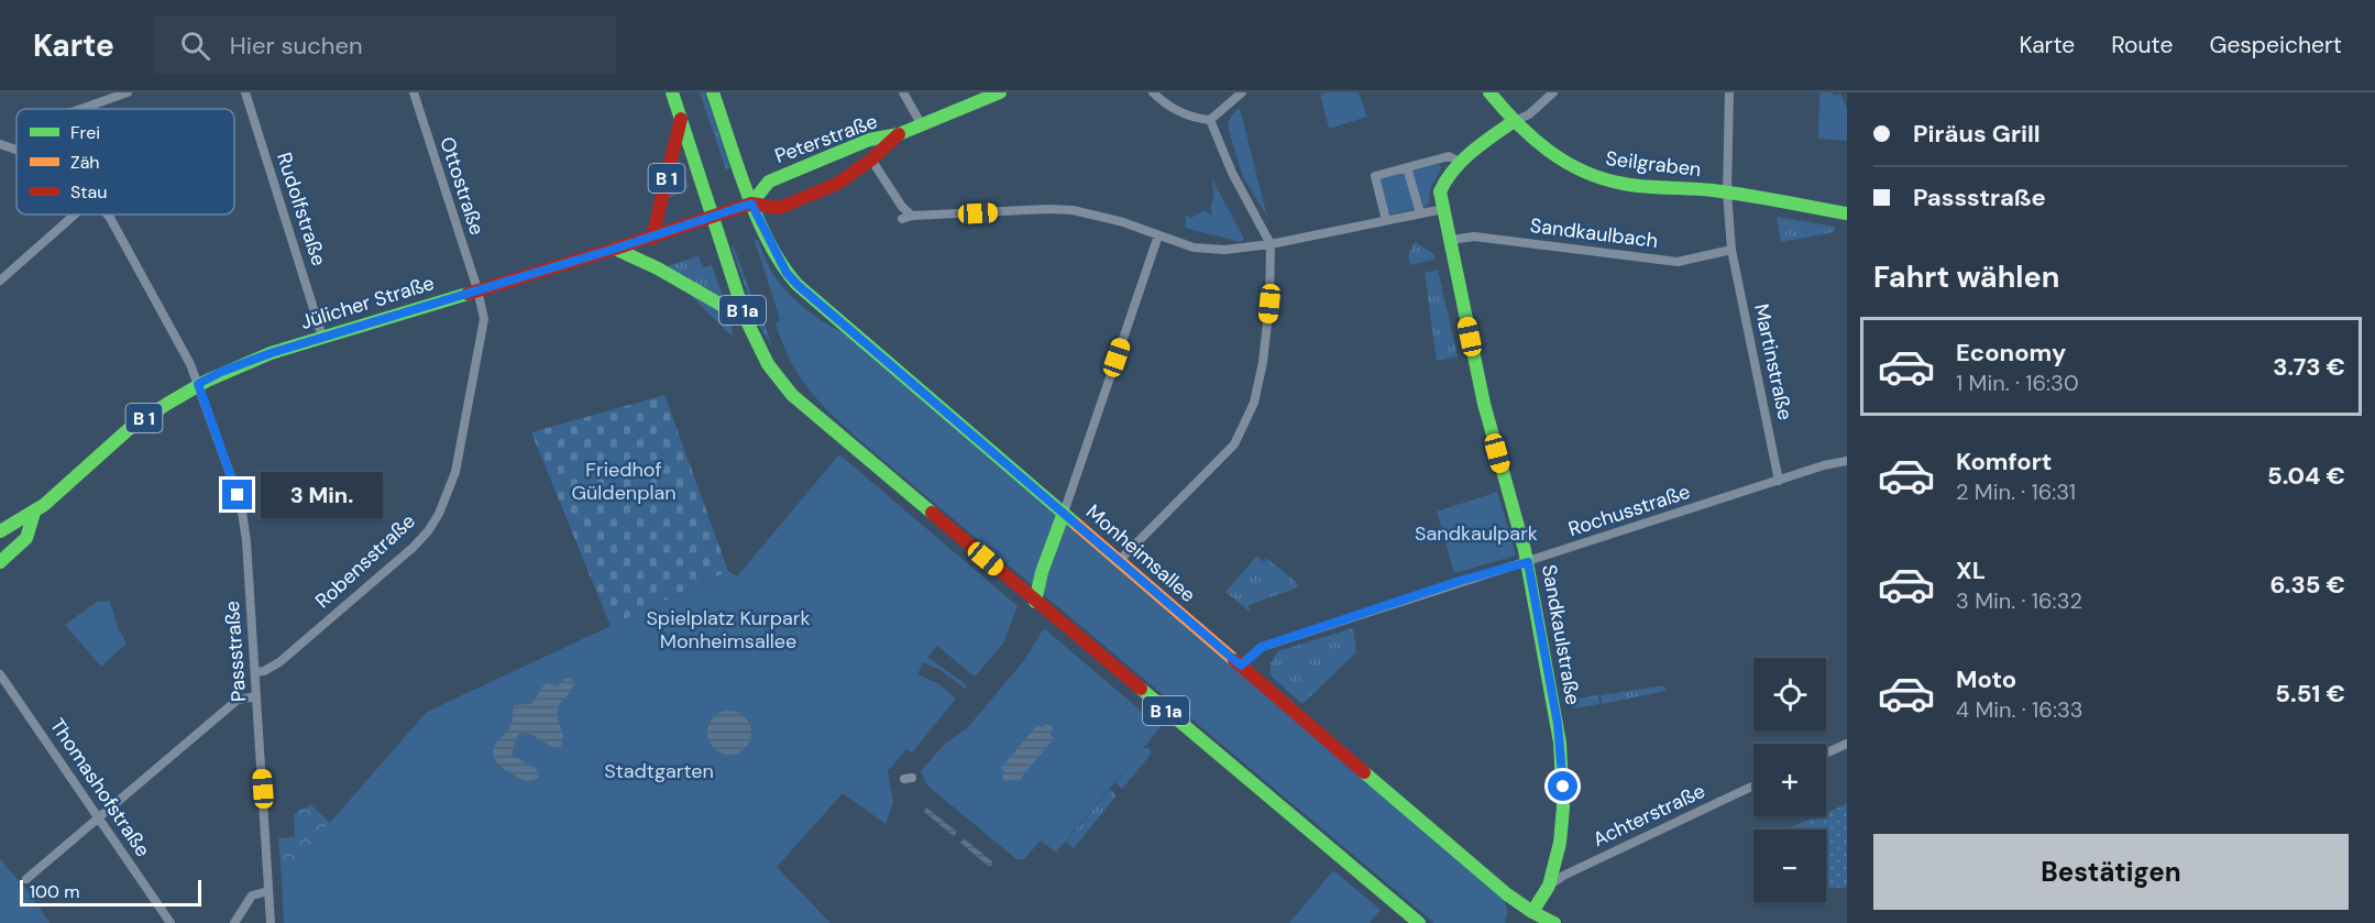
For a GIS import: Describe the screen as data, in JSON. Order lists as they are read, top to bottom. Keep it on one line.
{"streets":{"main road":["Peterstraße","Seilgraben","B 1","Jülicher Straße","B 1a","Monheimsallee","Sandkaulstraße"],"street":["Ottostraße","Rudolfstraße","Sandkaulbach","Martinstraße","Rochusstraße","Robensstraße","Passstraße","Thomashofstraße","Achterstraße"]},"crossings":[["Peterstraße","Jülicher Straße"],["Peterstraße","Monheimsallee"],["Seilgraben","Sandkaulbach"],["Seilgraben","Martinstraße"],["B 1","Jülicher Straße"],["B 1","B 1a"],["Ottostraße","Jülicher Straße"],["Ottostraße","Robensstraße"],["Rudolfstraße","Jülicher Straße"],["Sandkaulbach","Martinstraße"],["Sandkaulbach","Sandkaulstraße"],["Jülicher Straße","B 1a"],["Jülicher Straße","Monheimsallee"],["Jülicher Straße","Robensstraße"],["Jülicher Straße","Passstraße"],["Martinstraße","Rochusstraße"],["Rochusstraße","Monheimsallee"],["Rochusstraße","Sandkaulstraße"],["Monheimsallee","Sandkaulstraße"],["Robensstraße","Passstraße"],["Sandkaulstraße","Achterstraße"]],"parks":["Friedhof Güldenplan","Sandkaulpark","Spielplatz Kurpark Monheimsallee","Stadtgarten"],"legend":["Frei","Zäh","Stau"],"scale_bar":"100 m","page":{"header":"Karte","search":"Hier suchen","nav":["Karte","Route","Gespeichert"],"banner":["Piräus Grill","Passstraße"],"heading":"Fahrt wählen","list":[{"name":"Economy","note":"1 Min. · 16:30","value":"3.73 €"},{"name":"Komfort","note":"2 Min. · 16:31","value":"5.04 €"},{"name":"XL","note":"3 Min. · 16:32","value":"6.35 €"},{"name":"Moto","note":"4 Min. · 16:33","value":"5.51 €"}],"bubble":"3 Min.","map_buttons":["+","−"],"buttons":"Bestätigen","scale":"100 m"}}
